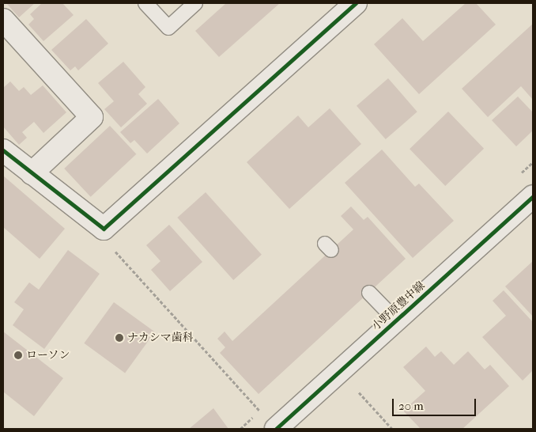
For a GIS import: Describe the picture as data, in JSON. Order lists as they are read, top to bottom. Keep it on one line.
{"streets":{"street":["小野原豊中線"]},"places":["ナカシマ歯科","ローソン"],"scale_bar":"20 m"}
